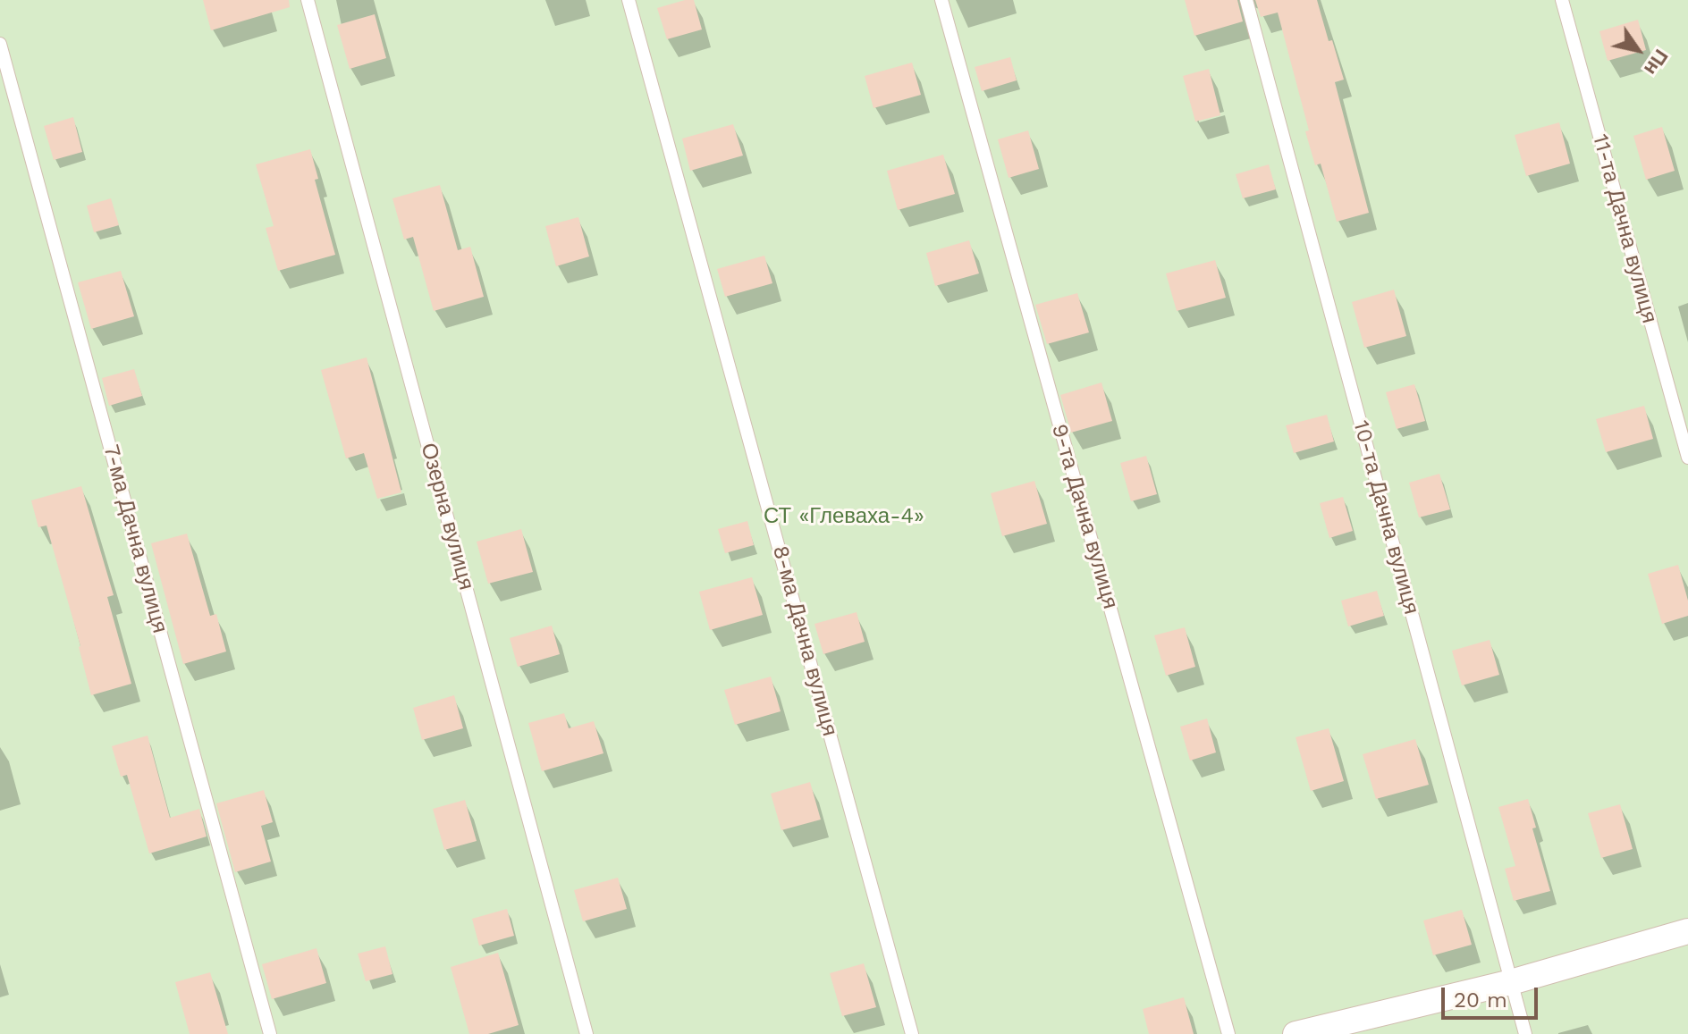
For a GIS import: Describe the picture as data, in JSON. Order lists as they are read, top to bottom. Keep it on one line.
{"streets":{"lane":["11-та Дачна вулиця","Озерна вулиця","9-та Дачна вулиця","10-та Дачна вулиця","7-ма Дачна вулиця","8-ма Дачна вулиця"]},"parks":["СТ «Глеваха-4»"],"scale_bar":"20 m","north":"bottom right"}
